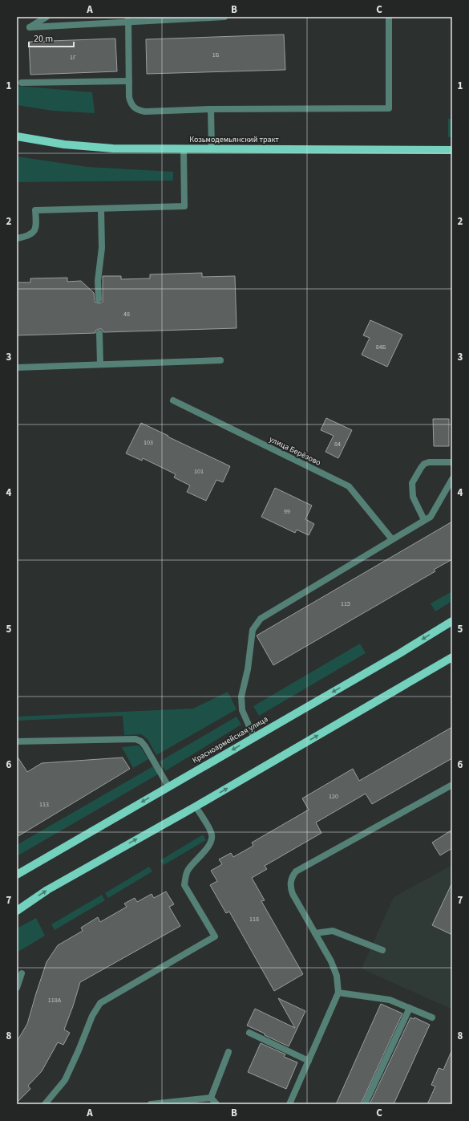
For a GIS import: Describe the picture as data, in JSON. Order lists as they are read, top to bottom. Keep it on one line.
{"streets":{"main road":["Козьмодемьянский тракт","Красноармейская улица"],"lane":["улица Берёзово"]},"house_numbers":["1Б","1Г","48","84Б","103","84","101","99","115","120","113","118","118А"],"scale_bar":"20 m","grid":{"columns":["A","B","C"],"rows":["1","2","3","4","5","6","7","8"]}}
